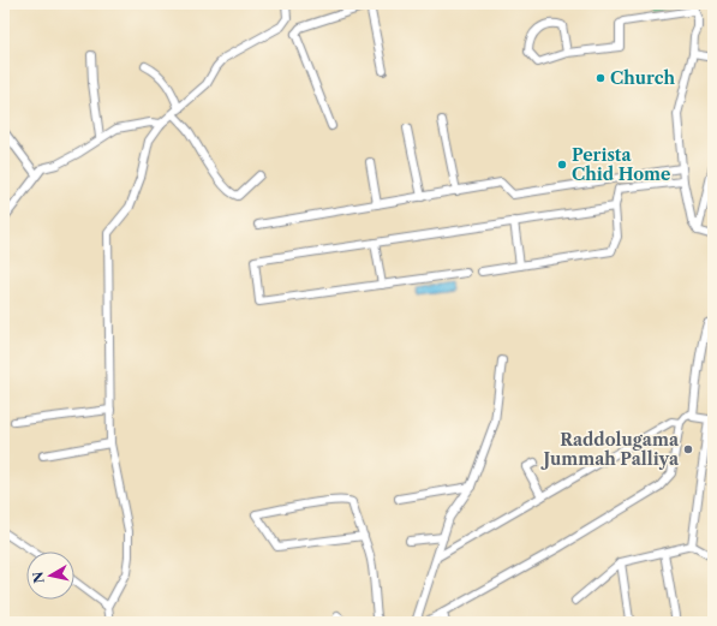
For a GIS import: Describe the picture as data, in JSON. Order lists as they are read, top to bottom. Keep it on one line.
{"places":["Church","Perista Chid Home","Raddolugama Jummah Palliya"],"north":"left"}
